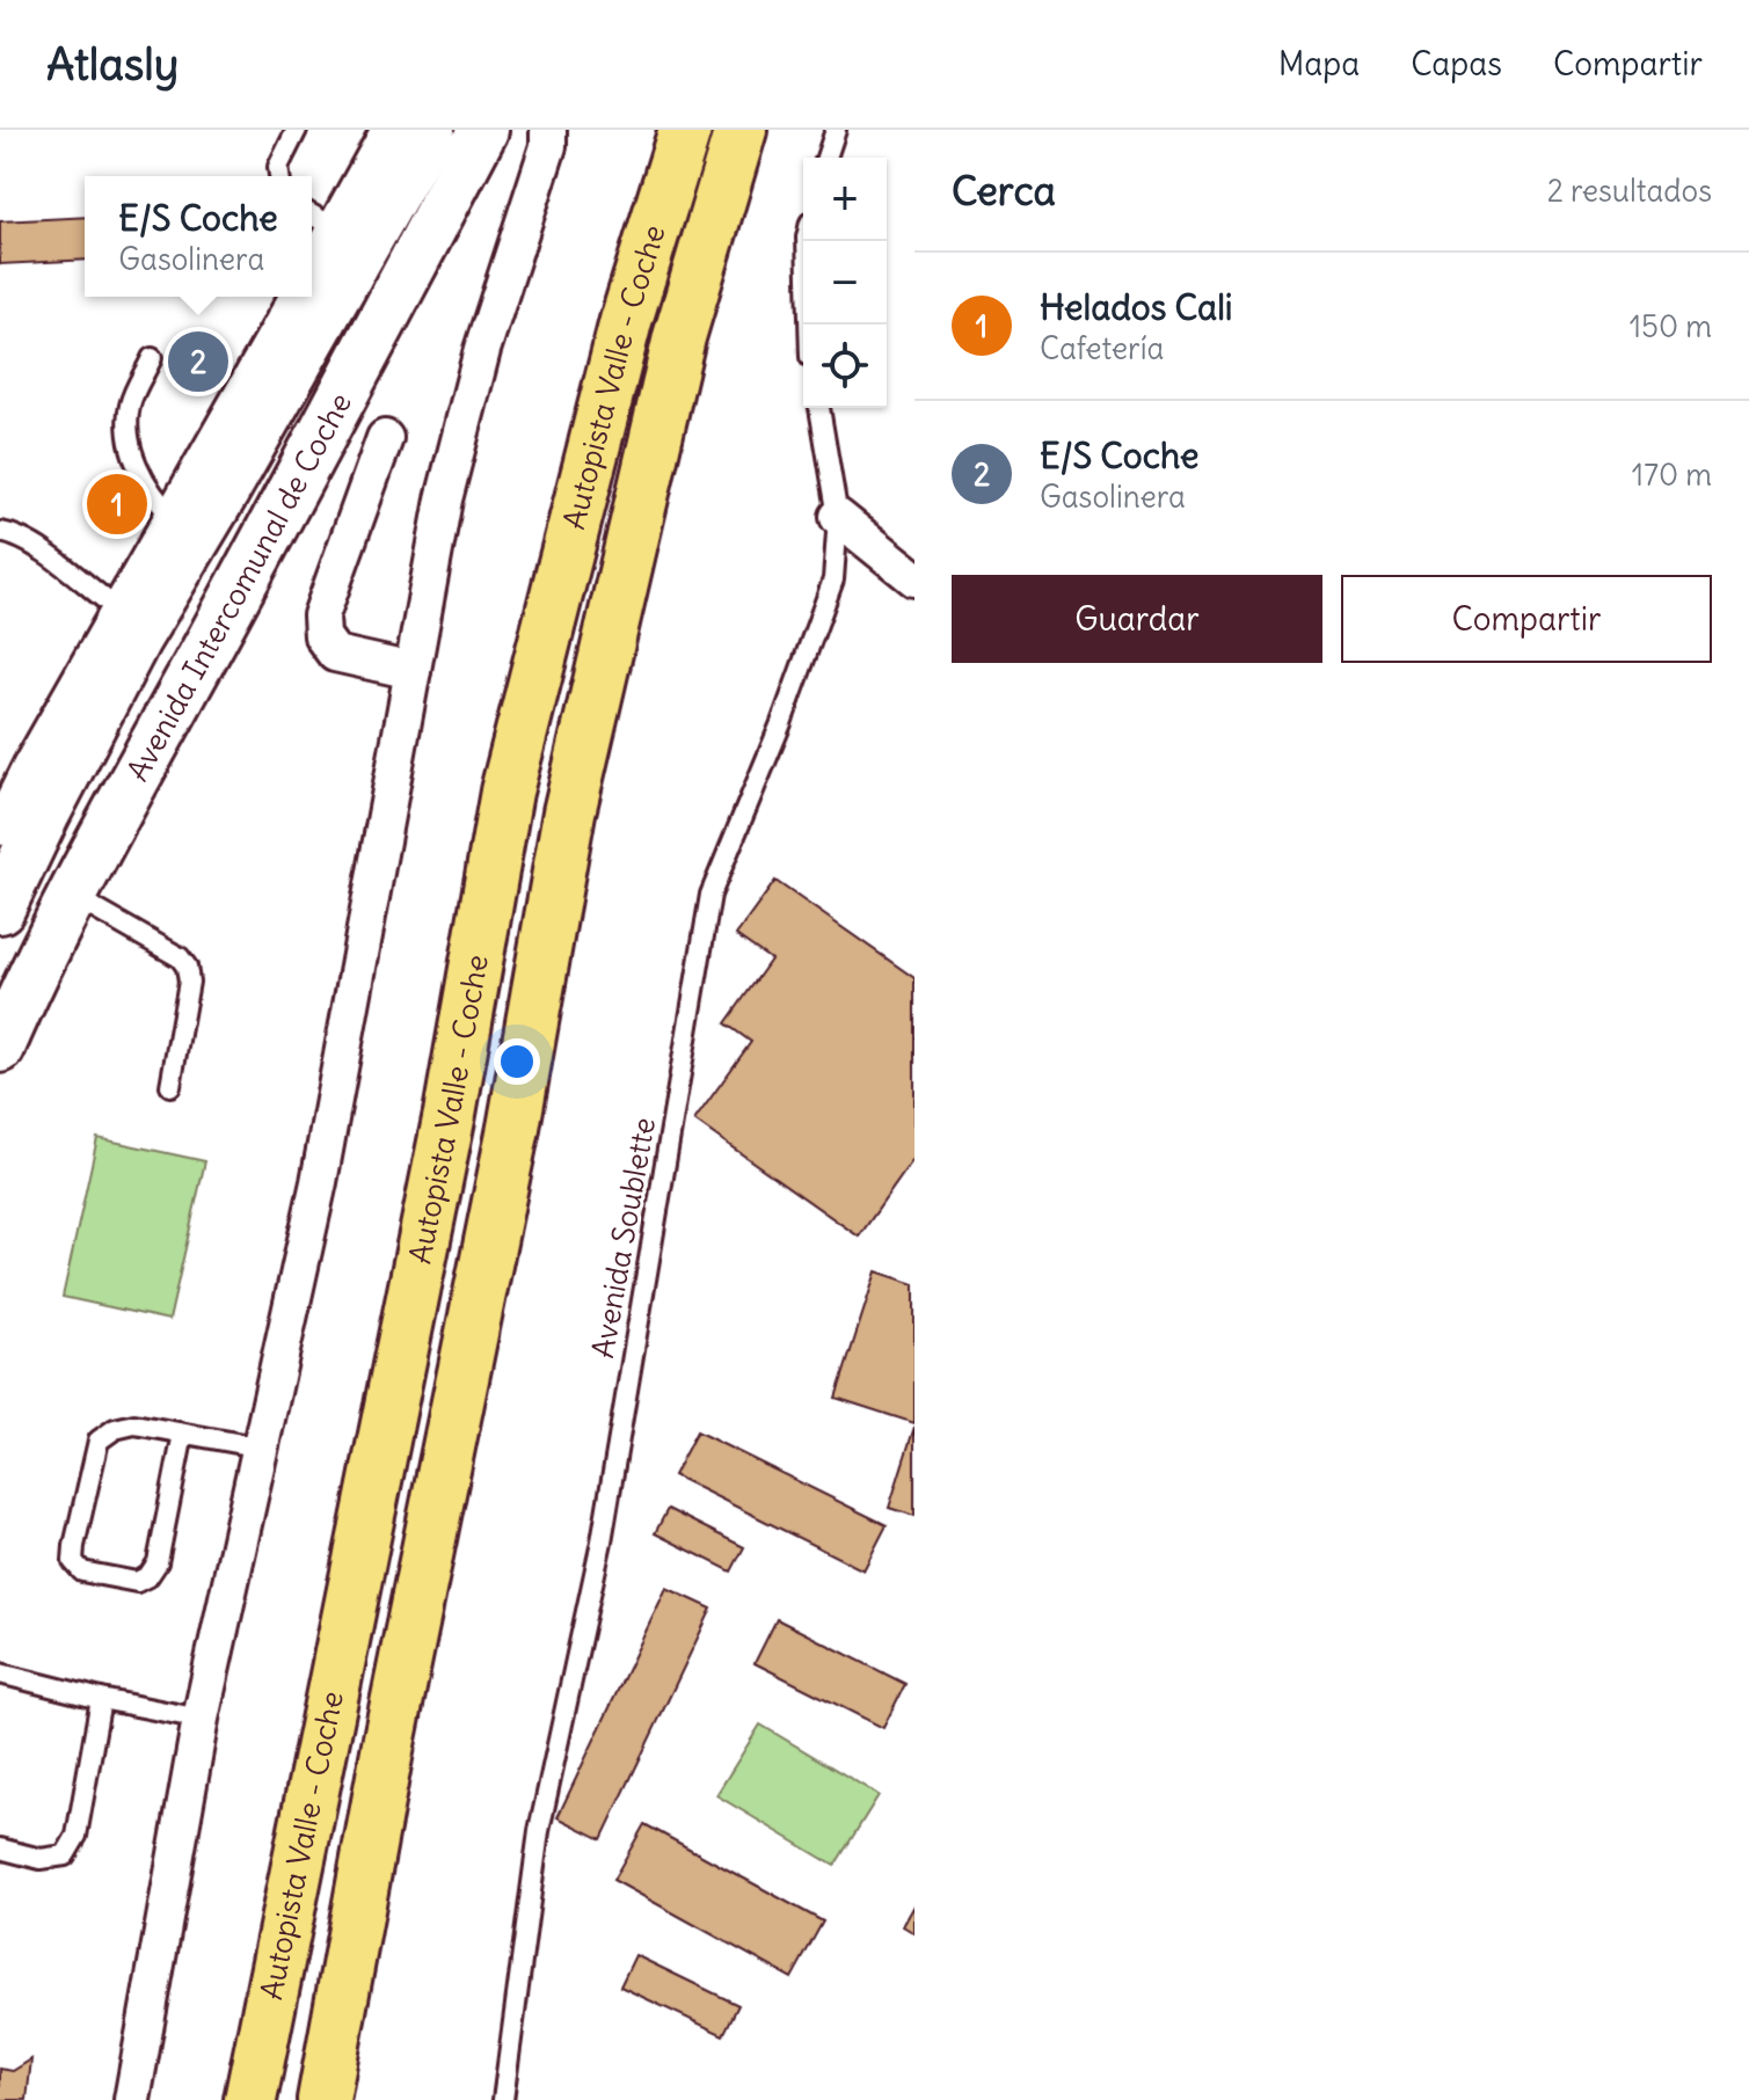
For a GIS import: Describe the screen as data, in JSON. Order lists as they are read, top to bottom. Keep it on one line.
{"streets":{"highway":["Autopista Valle - Coche"],"main road":["Avenida Intercomunal de Coche"],"lane":["Avenida Soublette"]},"page":{"header":"Atlasly","nav":["Mapa","Capas","Compartir"],"heading":["Cerca","2 resultados"],"map_buttons":["+","−"],"popup":["E/S Coche","Gasolinera"],"list":[{"mark":"1","name":"Helados Cali","note":"Cafetería","value":"150 m"},{"mark":"2","name":"E/S Coche","note":"Gasolinera","value":"170 m"}],"pins":["2","1"],"buttons":["Guardar","Compartir"]}}
